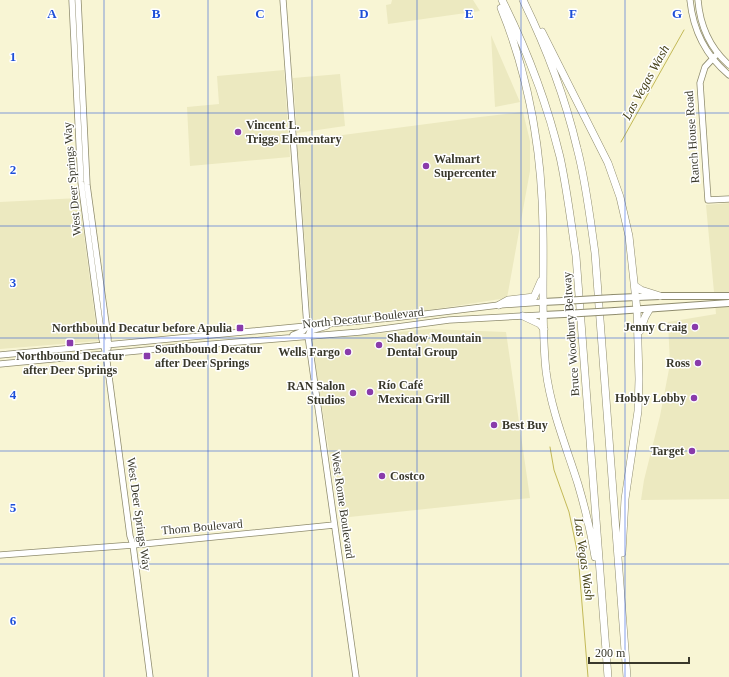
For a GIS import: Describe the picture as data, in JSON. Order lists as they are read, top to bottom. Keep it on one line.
{"streets":{"highway":["Bruce Woodbury Beltway"],"main road":["Ranch House Road","West Deer Springs Way","North Decatur Boulevard","West Rome Boulevard","Thom Boulevard"]},"crossings":[["West Deer Springs Way","North Decatur Boulevard"],["West Deer Springs Way","Thom Boulevard"],["North Decatur Boulevard","West Rome Boulevard"],["West Rome Boulevard","Thom Boulevard"]],"water":["Las Vegas Wash"],"places":{"other":["Vincent L. Triggs Elementary","Walmart Supercenter","Jenny Craig","Shadow Mountain Dental Group","Wells Fargo","Ross","Río Café Mexican Grill","RAN Salon Studios","Hobby Lobby","Best Buy","Target","Costco"],"transit":["Northbound Decatur before Apulia","Northbound Decatur after Deer Springs","Southbound Decatur after Deer Springs"]},"scale_bar":"200 m","grid":{"columns":["A","B","C","D","E","F","G"],"rows":["1","2","3","4","5","6"]}}
